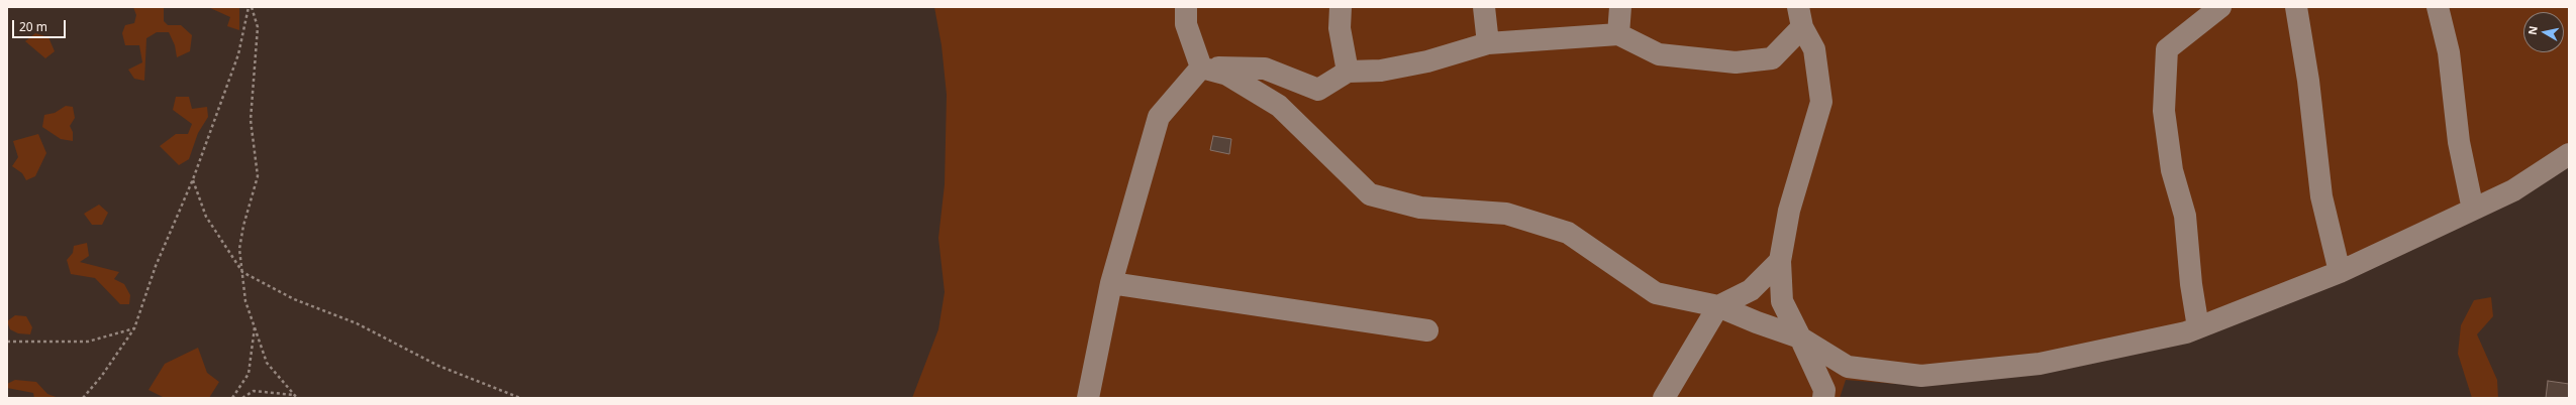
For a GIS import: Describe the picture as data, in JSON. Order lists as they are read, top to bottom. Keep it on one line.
{"scale_bar":"20 m","north":"left"}
